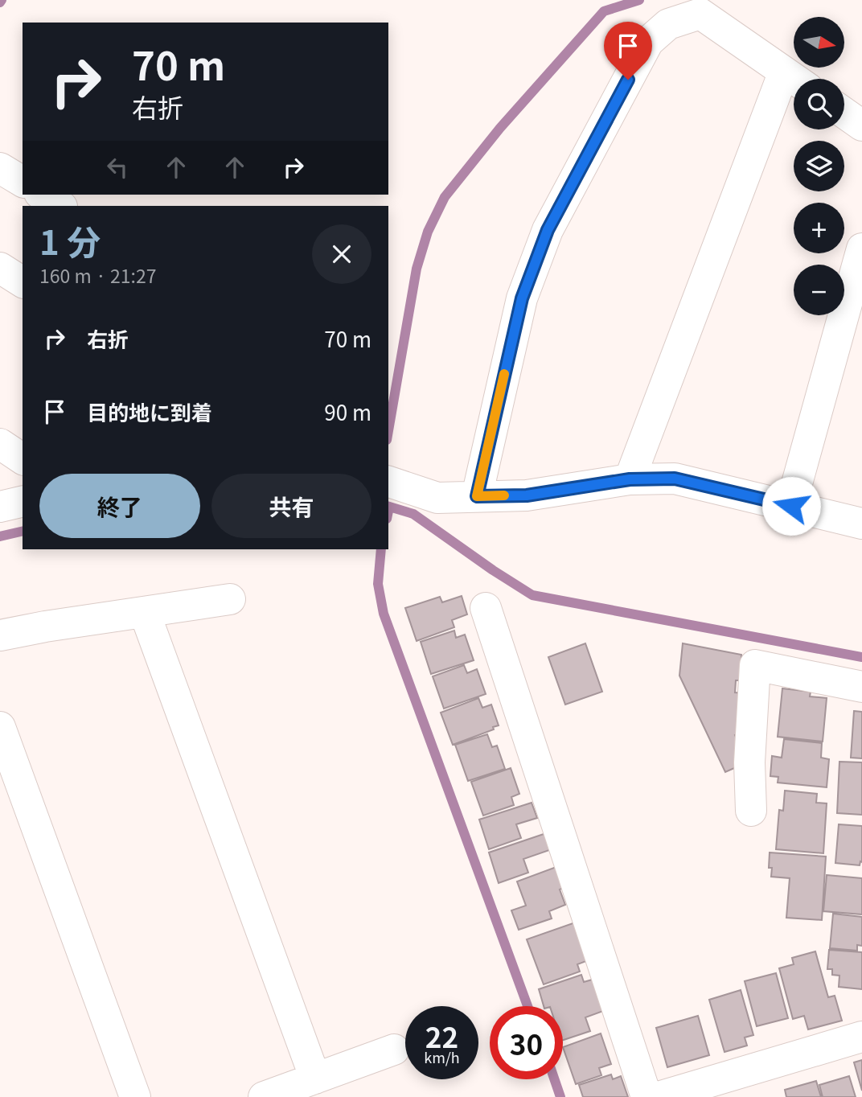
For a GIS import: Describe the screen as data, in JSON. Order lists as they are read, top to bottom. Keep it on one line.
{"north":"right","page":{"map_buttons":["+","−"],"turn":["70 m","右折"],"heading":["1 分","160 m · 21:27"],"list":[{"name":"右折","value":"70 m"},{"name":"目的地に到着","value":"90 m"}],"buttons":["終了","共有"],"speed":"22 km/h","limit":"30"}}
